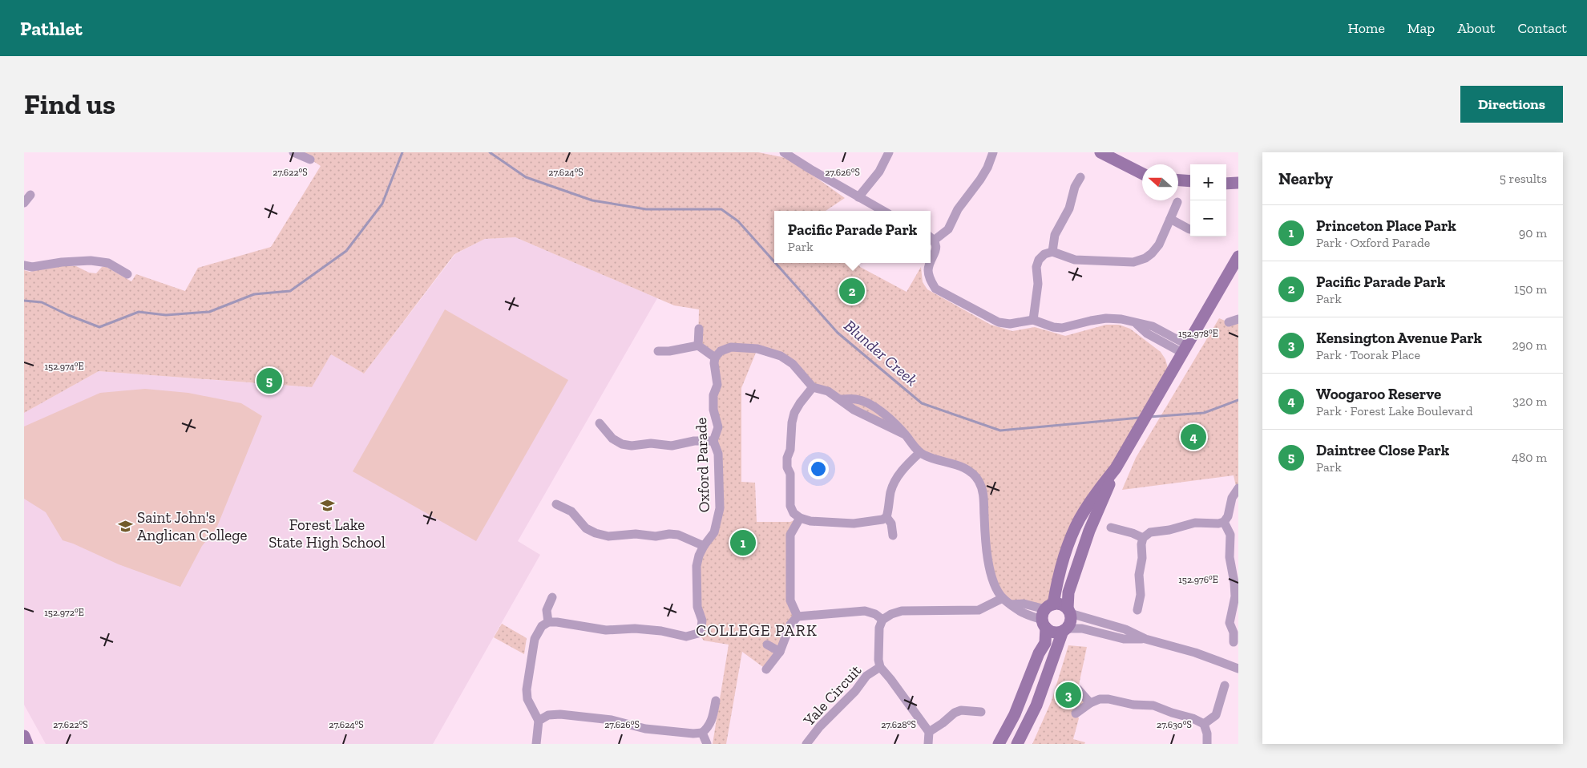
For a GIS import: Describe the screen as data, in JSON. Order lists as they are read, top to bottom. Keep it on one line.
{"streets":{"street":["Oxford Parade","Yale Circuit"]},"districts":["COLLEGE PARK"],"water":["Blunder Creek"],"places":{"school or university":["Forest Lake State High School","Saint John's Anglican College"]},"north":"left","page":{"header":"Pathlet","nav":["Home","Map","About","Contact"],"buttons":"Directions","title":"Find us","heading":["Nearby","5 results"],"map_buttons":["+","−"],"list":[{"mark":"1","name":"Princeton Place Park","note":"Park · Oxford Parade","value":"90 m"},{"mark":"2","name":"Pacific Parade Park","note":"Park","value":"150 m"},{"mark":"3","name":"Kensington Avenue Park","note":"Park · Toorak Place","value":"290 m"},{"mark":"4","name":"Woogaroo Reserve","note":"Park · Forest Lake Boulevard","value":"320 m"},{"mark":"5","name":"Daintree Close Park","note":"Park","value":"480 m"}],"popup":["Pacific Parade Park","Park"],"pins":["2","5","4","1","3"]},"coordinates":["27.622°S","27.624°S","27.626°S","152.978°E","152.974°E","152.976°E","152.972°E","27.628°S","27.630°S"]}
